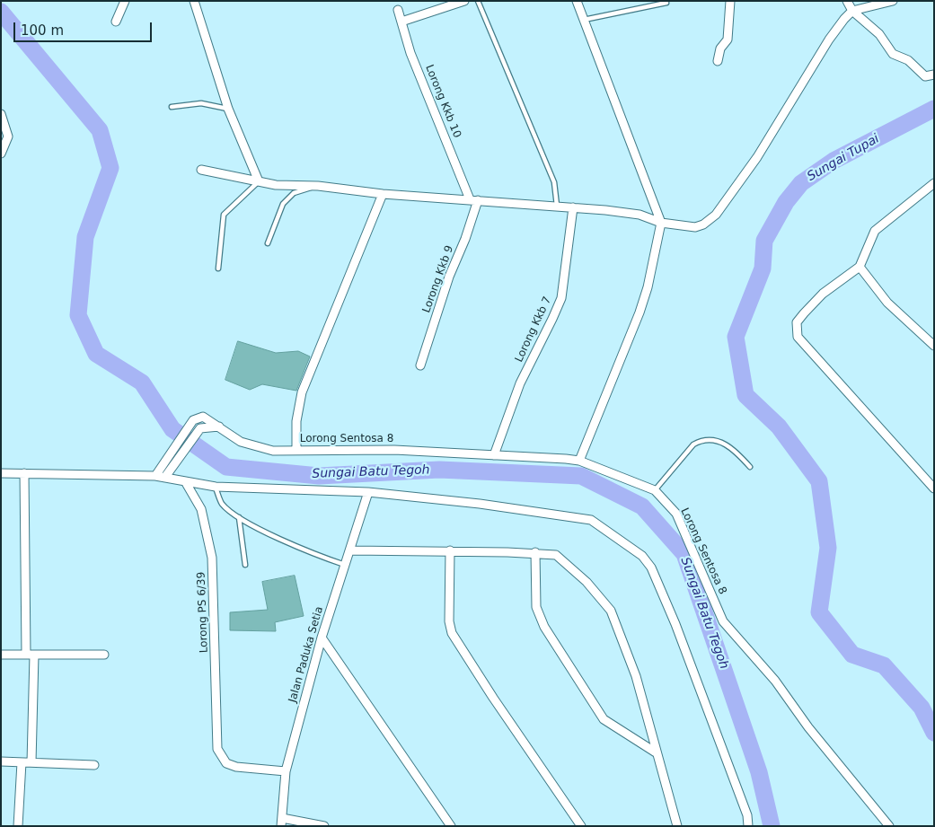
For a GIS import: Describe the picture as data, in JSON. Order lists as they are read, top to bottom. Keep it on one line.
{"streets":{"street":["Lorong Kkb 10","Lorong Kkb 9","Lorong Kkb 7","Lorong Sentosa 8","Lorong PS 6/39","Jalan Paduka Setia"]},"crossings":[["Lorong Kkb 10","Lorong Kkb 9"],["Lorong Kkb 7","Lorong Sentosa 8"],["Lorong PS 6/39","Jalan Paduka Setia"]],"water":["Sungai Tupai","Sungai Batu Tegoh"],"scale_bar":"100 m"}
